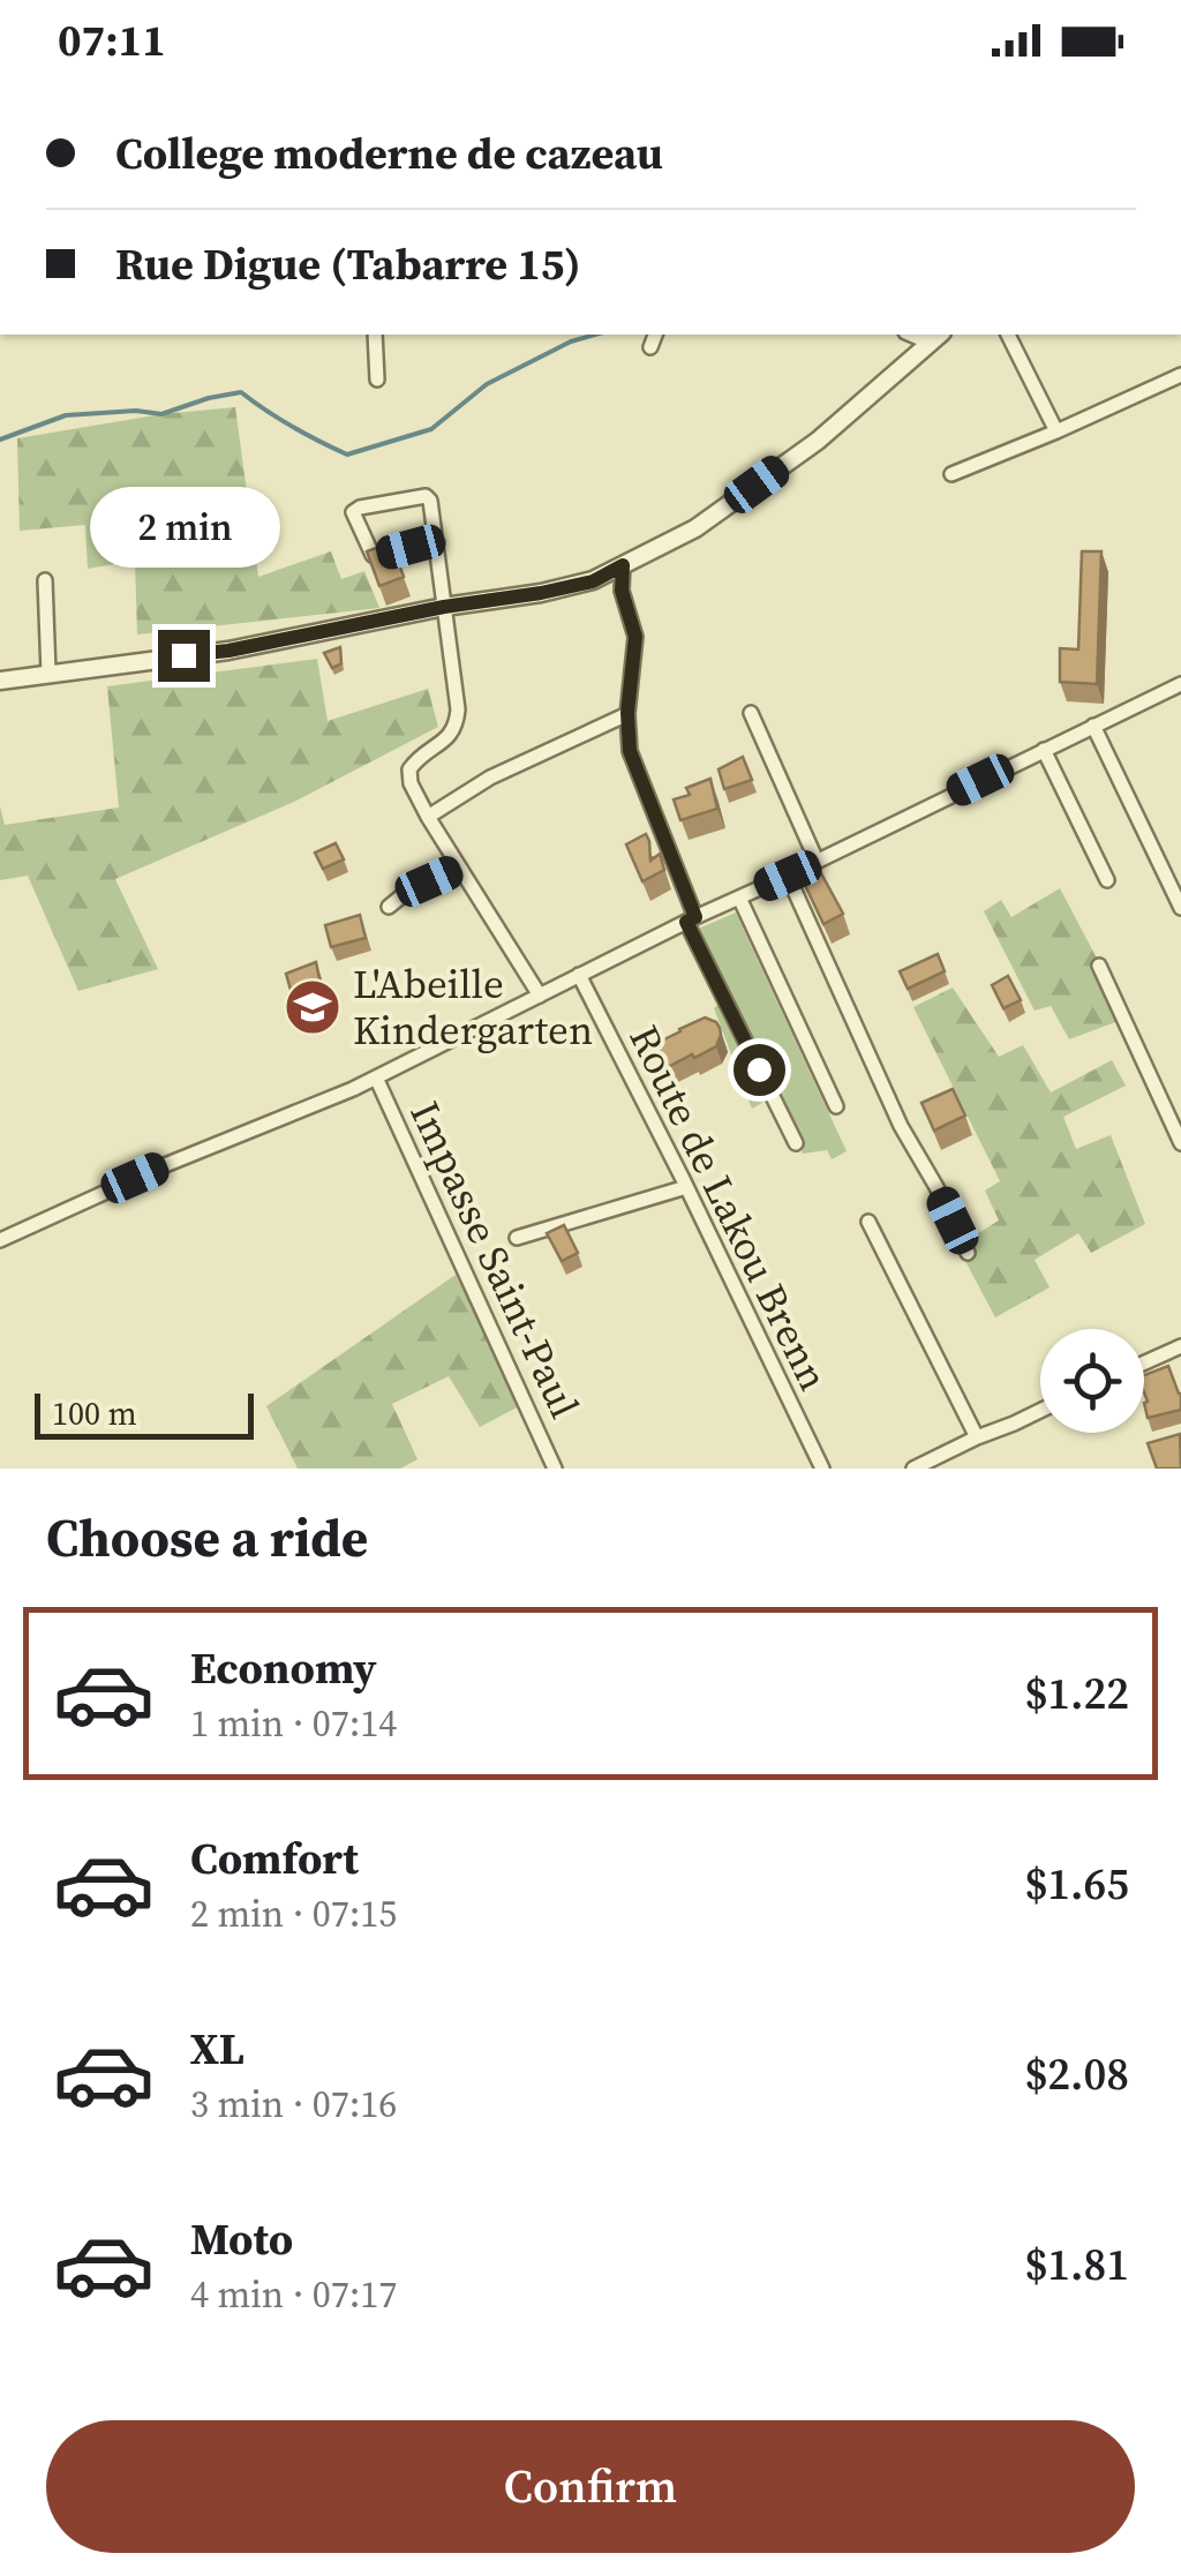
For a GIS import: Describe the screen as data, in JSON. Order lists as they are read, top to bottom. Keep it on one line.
{"streets":{"street":["Route de Lakou Brenn","Impasse Saint-Paul"]},"places":{"school or university":["L'Abeille Kindergarten"]},"scale_bar":"100 m","page":{"status":"07:11","banner":["College moderne de cazeau","Rue Digue (Tabarre 15)"],"bubble":"2 min","scale":"100 m","heading":"Choose a ride","list":[{"name":"Economy","note":"1 min · 07:14","value":"$1.22"},{"name":"Comfort","note":"2 min · 07:15","value":"$1.65"},{"name":"XL","note":"3 min · 07:16","value":"$2.08"},{"name":"Moto","note":"4 min · 07:17","value":"$1.81"}],"buttons":"Confirm"}}
